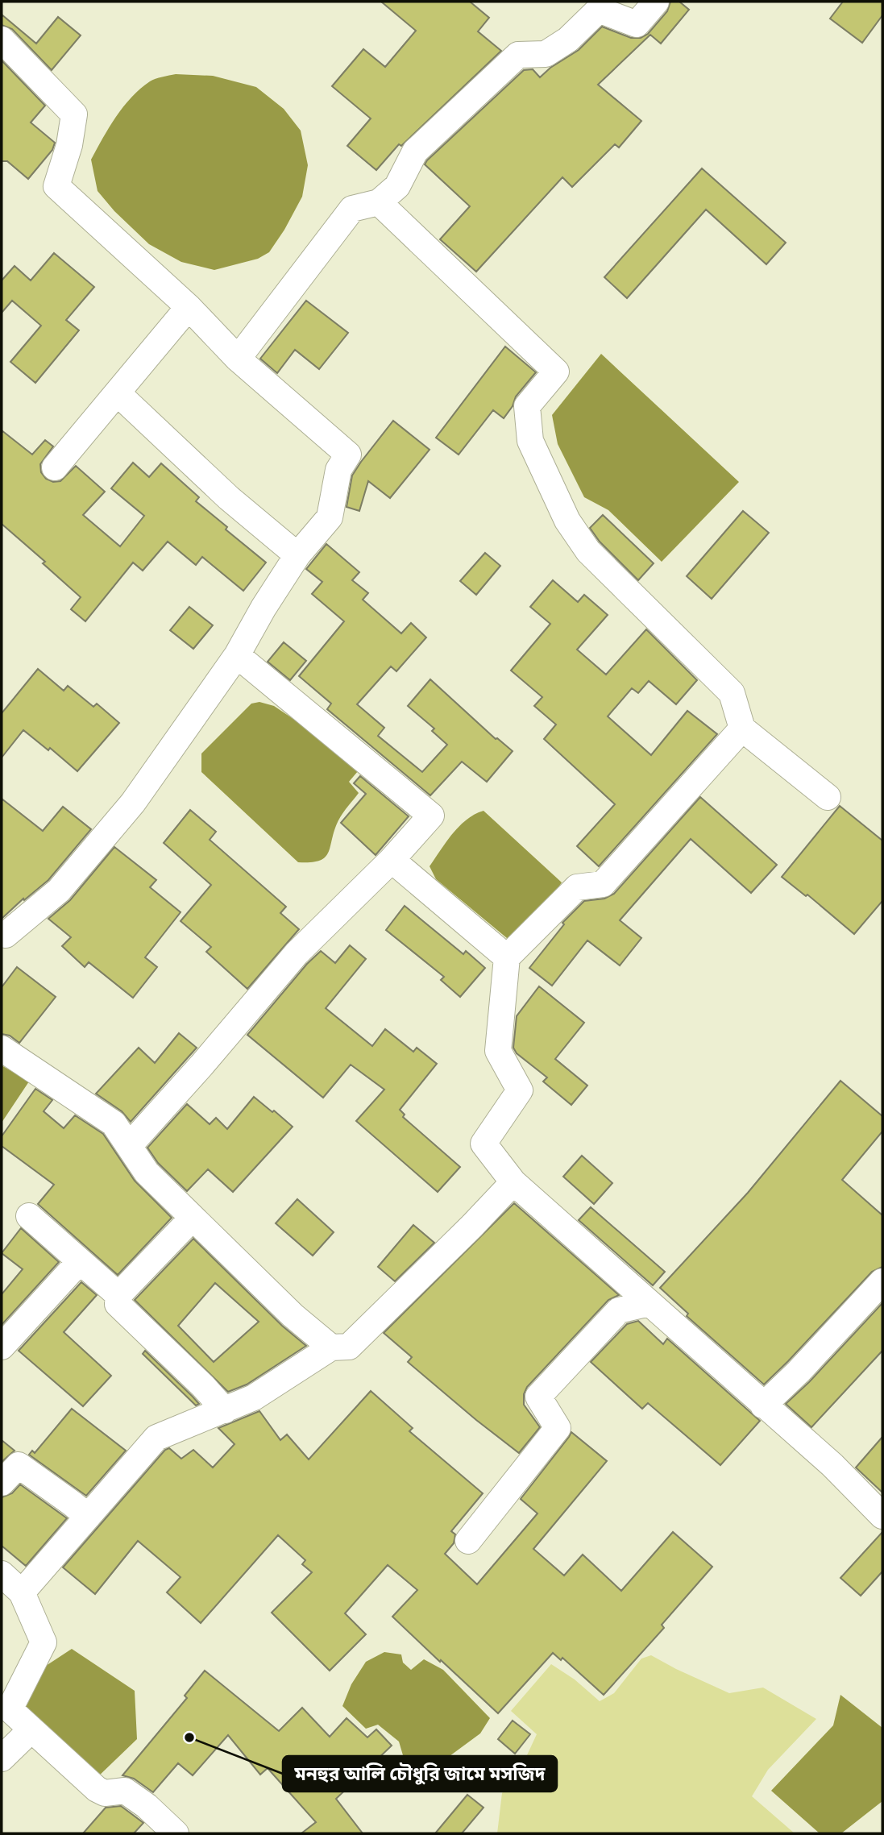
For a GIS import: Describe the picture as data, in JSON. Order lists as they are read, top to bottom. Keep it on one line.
{"places":["মনহুর আলি চৌধুরি জামে মসজিদ"]}
